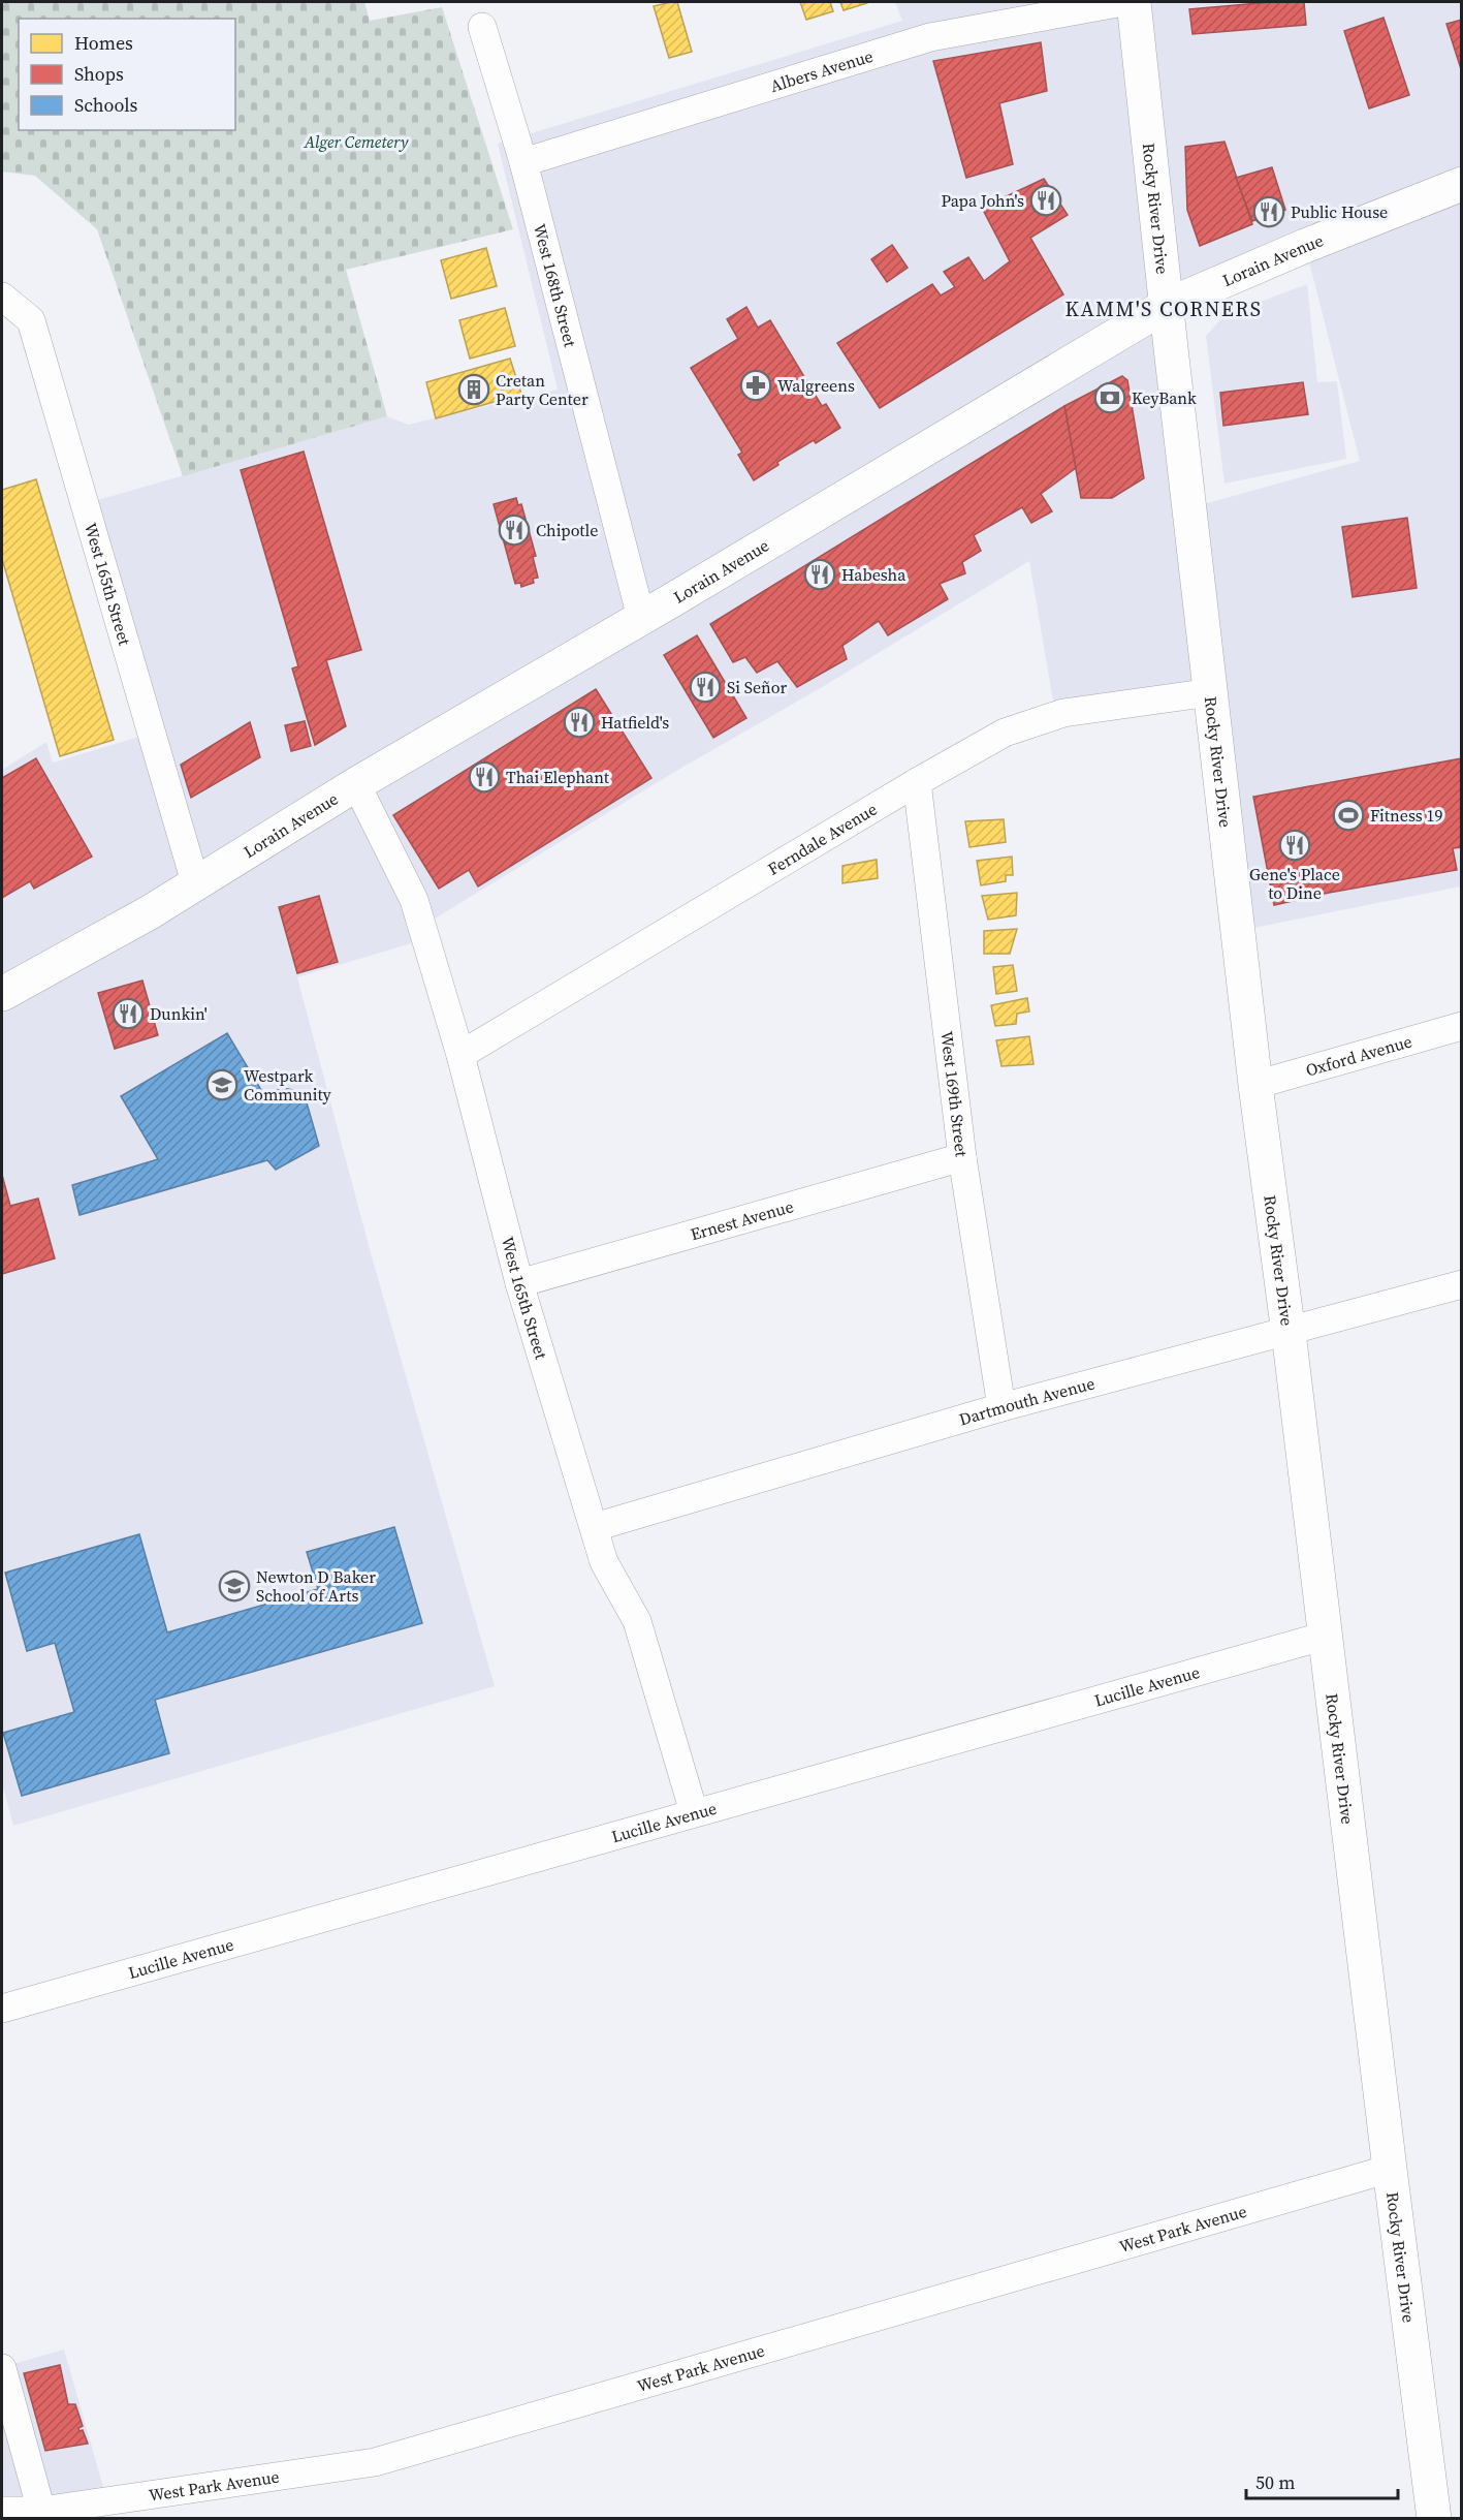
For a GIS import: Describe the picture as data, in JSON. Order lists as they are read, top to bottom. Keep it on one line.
{"streets":{"main road":["Rocky River Drive","Lorain Avenue"],"street":["Albers Avenue","West 168th Street","West 165th Street","Ferndale Avenue","Oxford Avenue","West 169th Street","Ernest Avenue","Dartmouth Avenue","Lucille Avenue","West Park Avenue"]},"crossings":[["Albers Avenue","West 168th Street"],["Rocky River Drive","Lorain Avenue"],["Rocky River Drive","Ferndale Avenue"],["Rocky River Drive","Oxford Avenue"],["Rocky River Drive","Dartmouth Avenue"],["Rocky River Drive","Lucille Avenue"],["Rocky River Drive","West Park Avenue"],["Lorain Avenue","West 168th Street"],["Lorain Avenue","West 165th Street"],["West 165th Street","Ferndale Avenue"],["West 165th Street","Ernest Avenue"],["West 165th Street","Dartmouth Avenue"],["West 165th Street","Lucille Avenue"],["Ferndale Avenue","West 169th Street"],["West 169th Street","Ernest Avenue"],["West 169th Street","Dartmouth Avenue"]],"districts":["KAMM'S CORNERS"],"parks":["Alger Cemetery"],"places":{"restaurant":["Papa John's","Public House","Chipotle","Habesha","Si Señor","Hatfield's","Thai Elephant","Gene's Place to Dine","Dunkin'"],"pharmacy":["Walgreens"],"building":["Cretan Party Center"],"bank":["KeyBank"],"sports":["Fitness 19"],"school or university":["Westpark Community","Newton D Baker School of Arts"]},"legend":["Homes","Shops","Schools"],"scale_bar":"50 m"}
